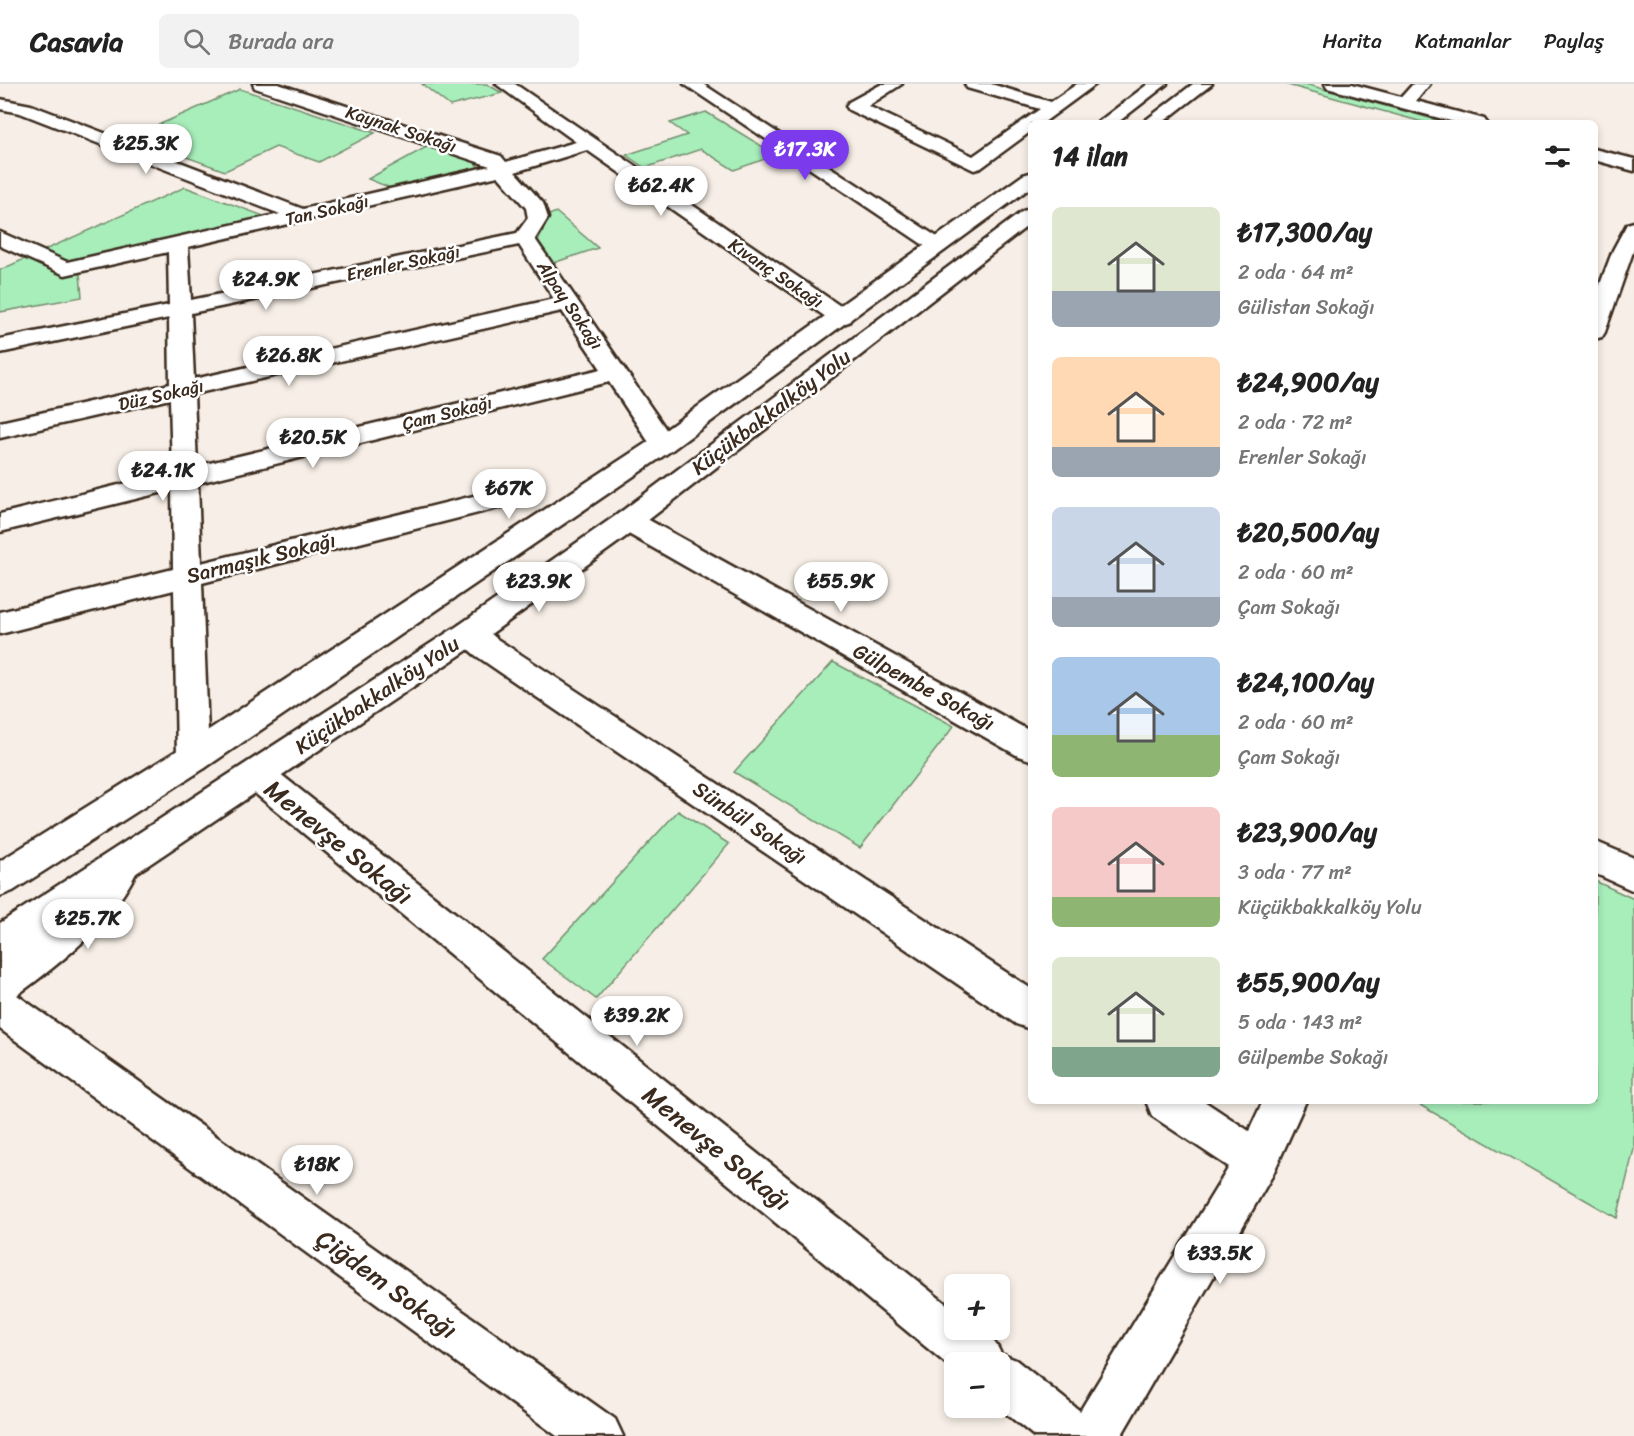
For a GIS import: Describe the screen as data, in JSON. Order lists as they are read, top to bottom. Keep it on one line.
{"streets":{"street":["Kaynak Sokağı","Tan Sokağı","Erenler Sokağı","Kıvanç Sokağı","Alpay Sokağı","Düz Sokağı","Küçükbakkalköy Yolu","Çam Sokağı","Sarmaşık Sokağı","Gülpembe Sokağı","Sünbül Sokağı","Menevşe Sokağı","Çiğdem Sokağı"]},"crossings":[["Kaynak Sokağı","Tan Sokağı"],["Kaynak Sokağı","Alpay Sokağı"],["Tan Sokağı","Kıvanç Sokağı"],["Tan Sokağı","Alpay Sokağı"],["Erenler Sokağı","Alpay Sokağı"],["Kıvanç Sokağı","Küçükbakkalköy Yolu"],["Alpay Sokağı","Düz Sokağı"],["Alpay Sokağı","Küçükbakkalköy Yolu"],["Alpay Sokağı","Çam Sokağı"],["Küçükbakkalköy Yolu","Gülpembe Sokağı"],["Küçükbakkalköy Yolu","Sünbül Sokağı"],["Küçükbakkalköy Yolu","Menevşe Sokağı"]],"page":{"header":"Casavia","search":"Burada ara","nav":["Harita","Katmanlar","Paylaş"],"heading":"14 ilan","price":["₺25.3K","₺17.3K","₺62.4K","₺24.9K","₺26.8K","₺20.5K","₺24.1K","₺67K","₺23.9K","₺55.9K","₺25.7K","₺39.2K","₺18K","₺33.5K"],"list":[{"name":"₺17,300/ay","note":"2 oda · 64 m² · Gülistan Sokağı"},{"name":"₺24,900/ay","note":"2 oda · 72 m² · Erenler Sokağı"},{"name":"₺20,500/ay","note":"2 oda · 60 m² · Çam Sokağı"},{"name":"₺24,100/ay","note":"2 oda · 60 m² · Çam Sokağı"},{"name":"₺23,900/ay","note":"3 oda · 77 m² · Küçükbakkalköy Yolu"},{"name":"₺55,900/ay","note":"5 oda · 143 m² · Gülpembe Sokağı"}],"map_buttons":["+","−"]}}
